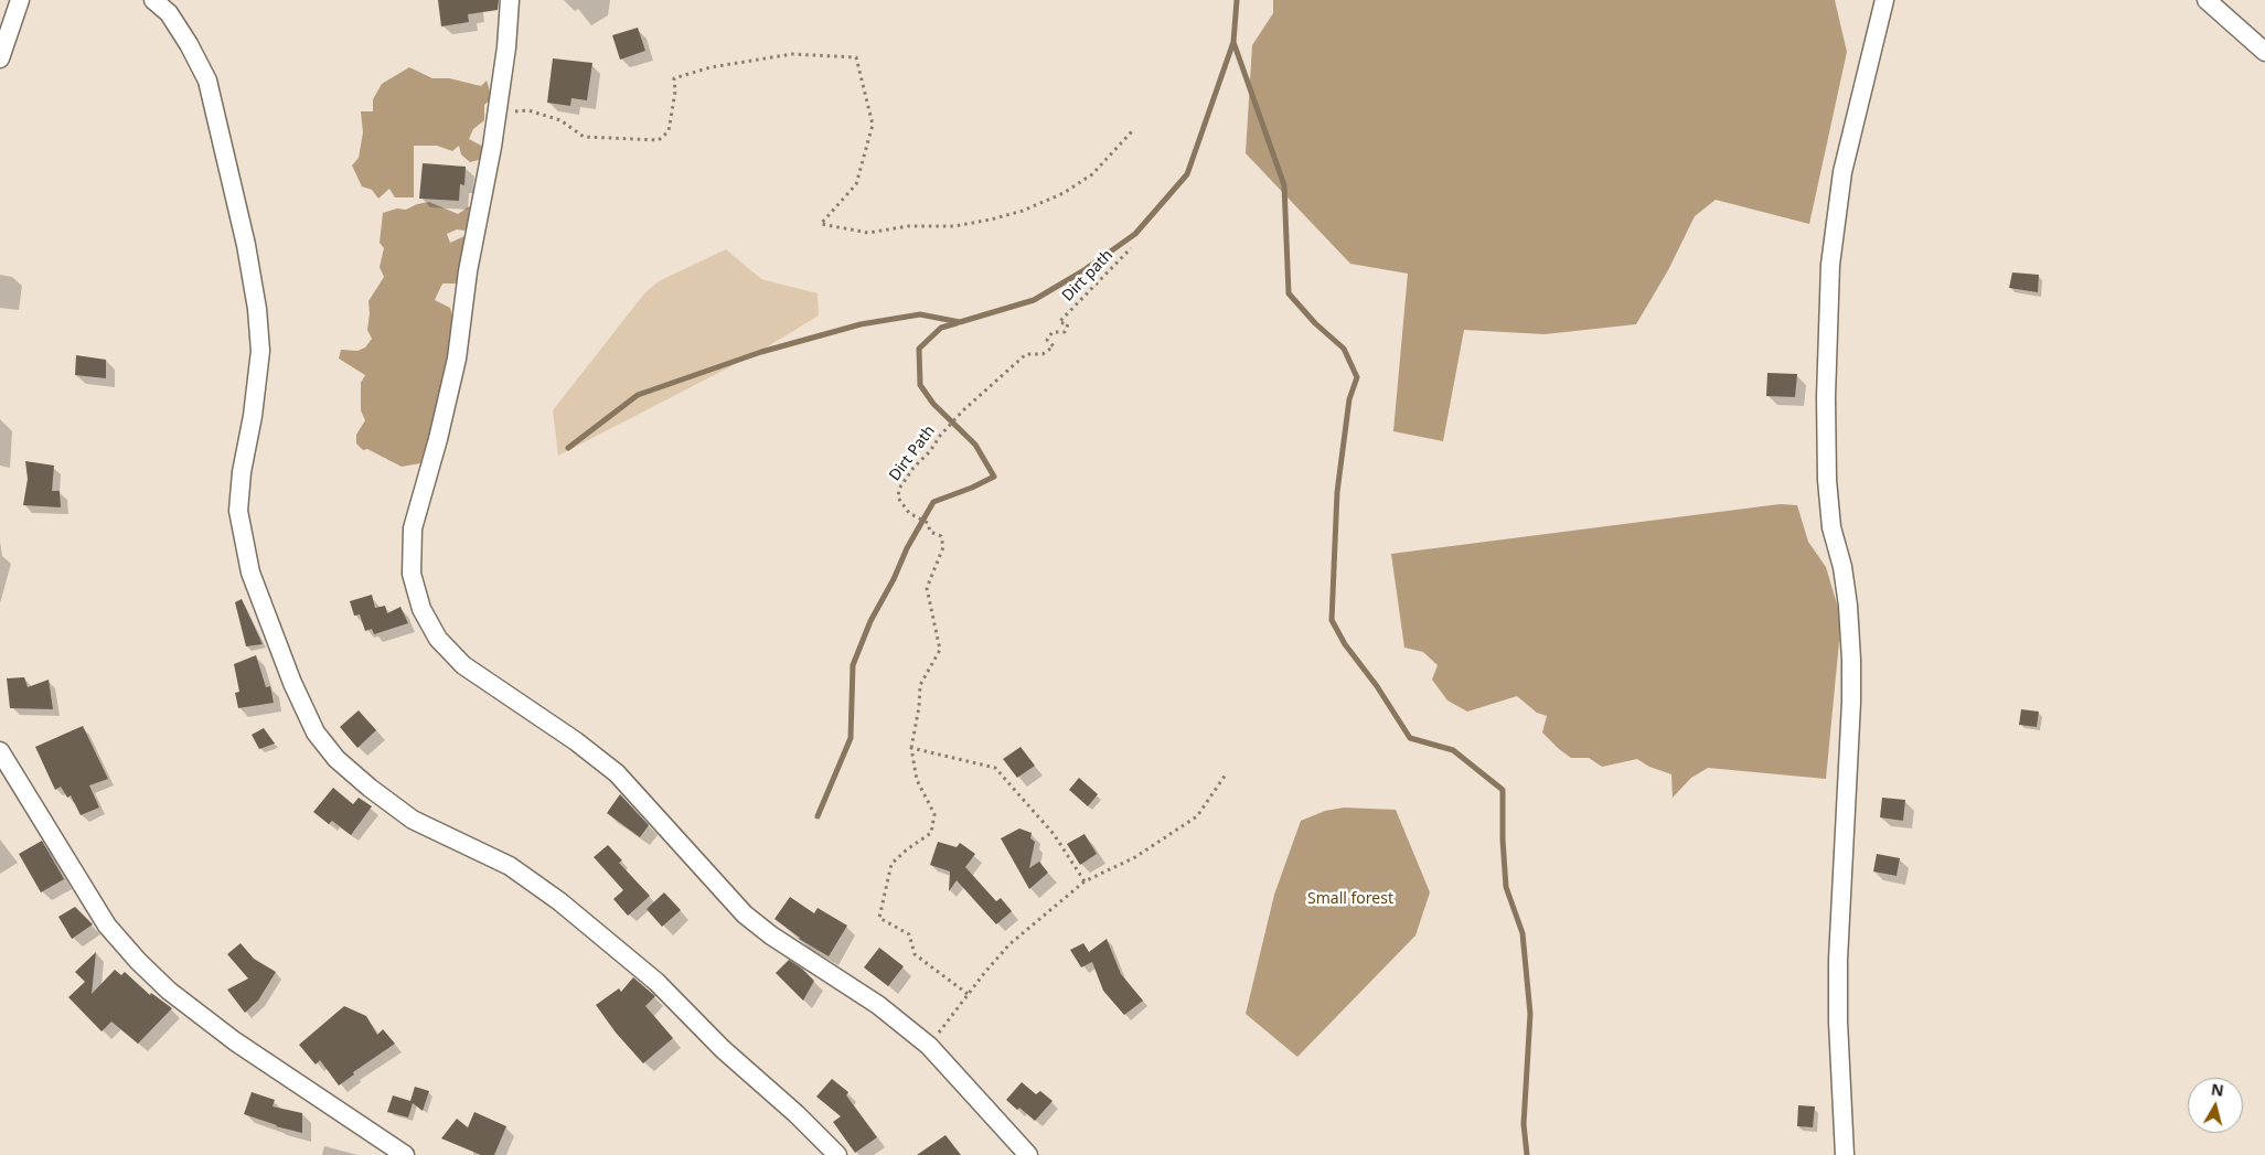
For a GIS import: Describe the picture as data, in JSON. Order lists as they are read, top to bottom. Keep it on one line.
{"streets":{"path":["Dirt path","Dirt Path"]},"crossings":[["Dirt path","Dirt Path"]],"parks":["Small forest"],"north":"top"}
